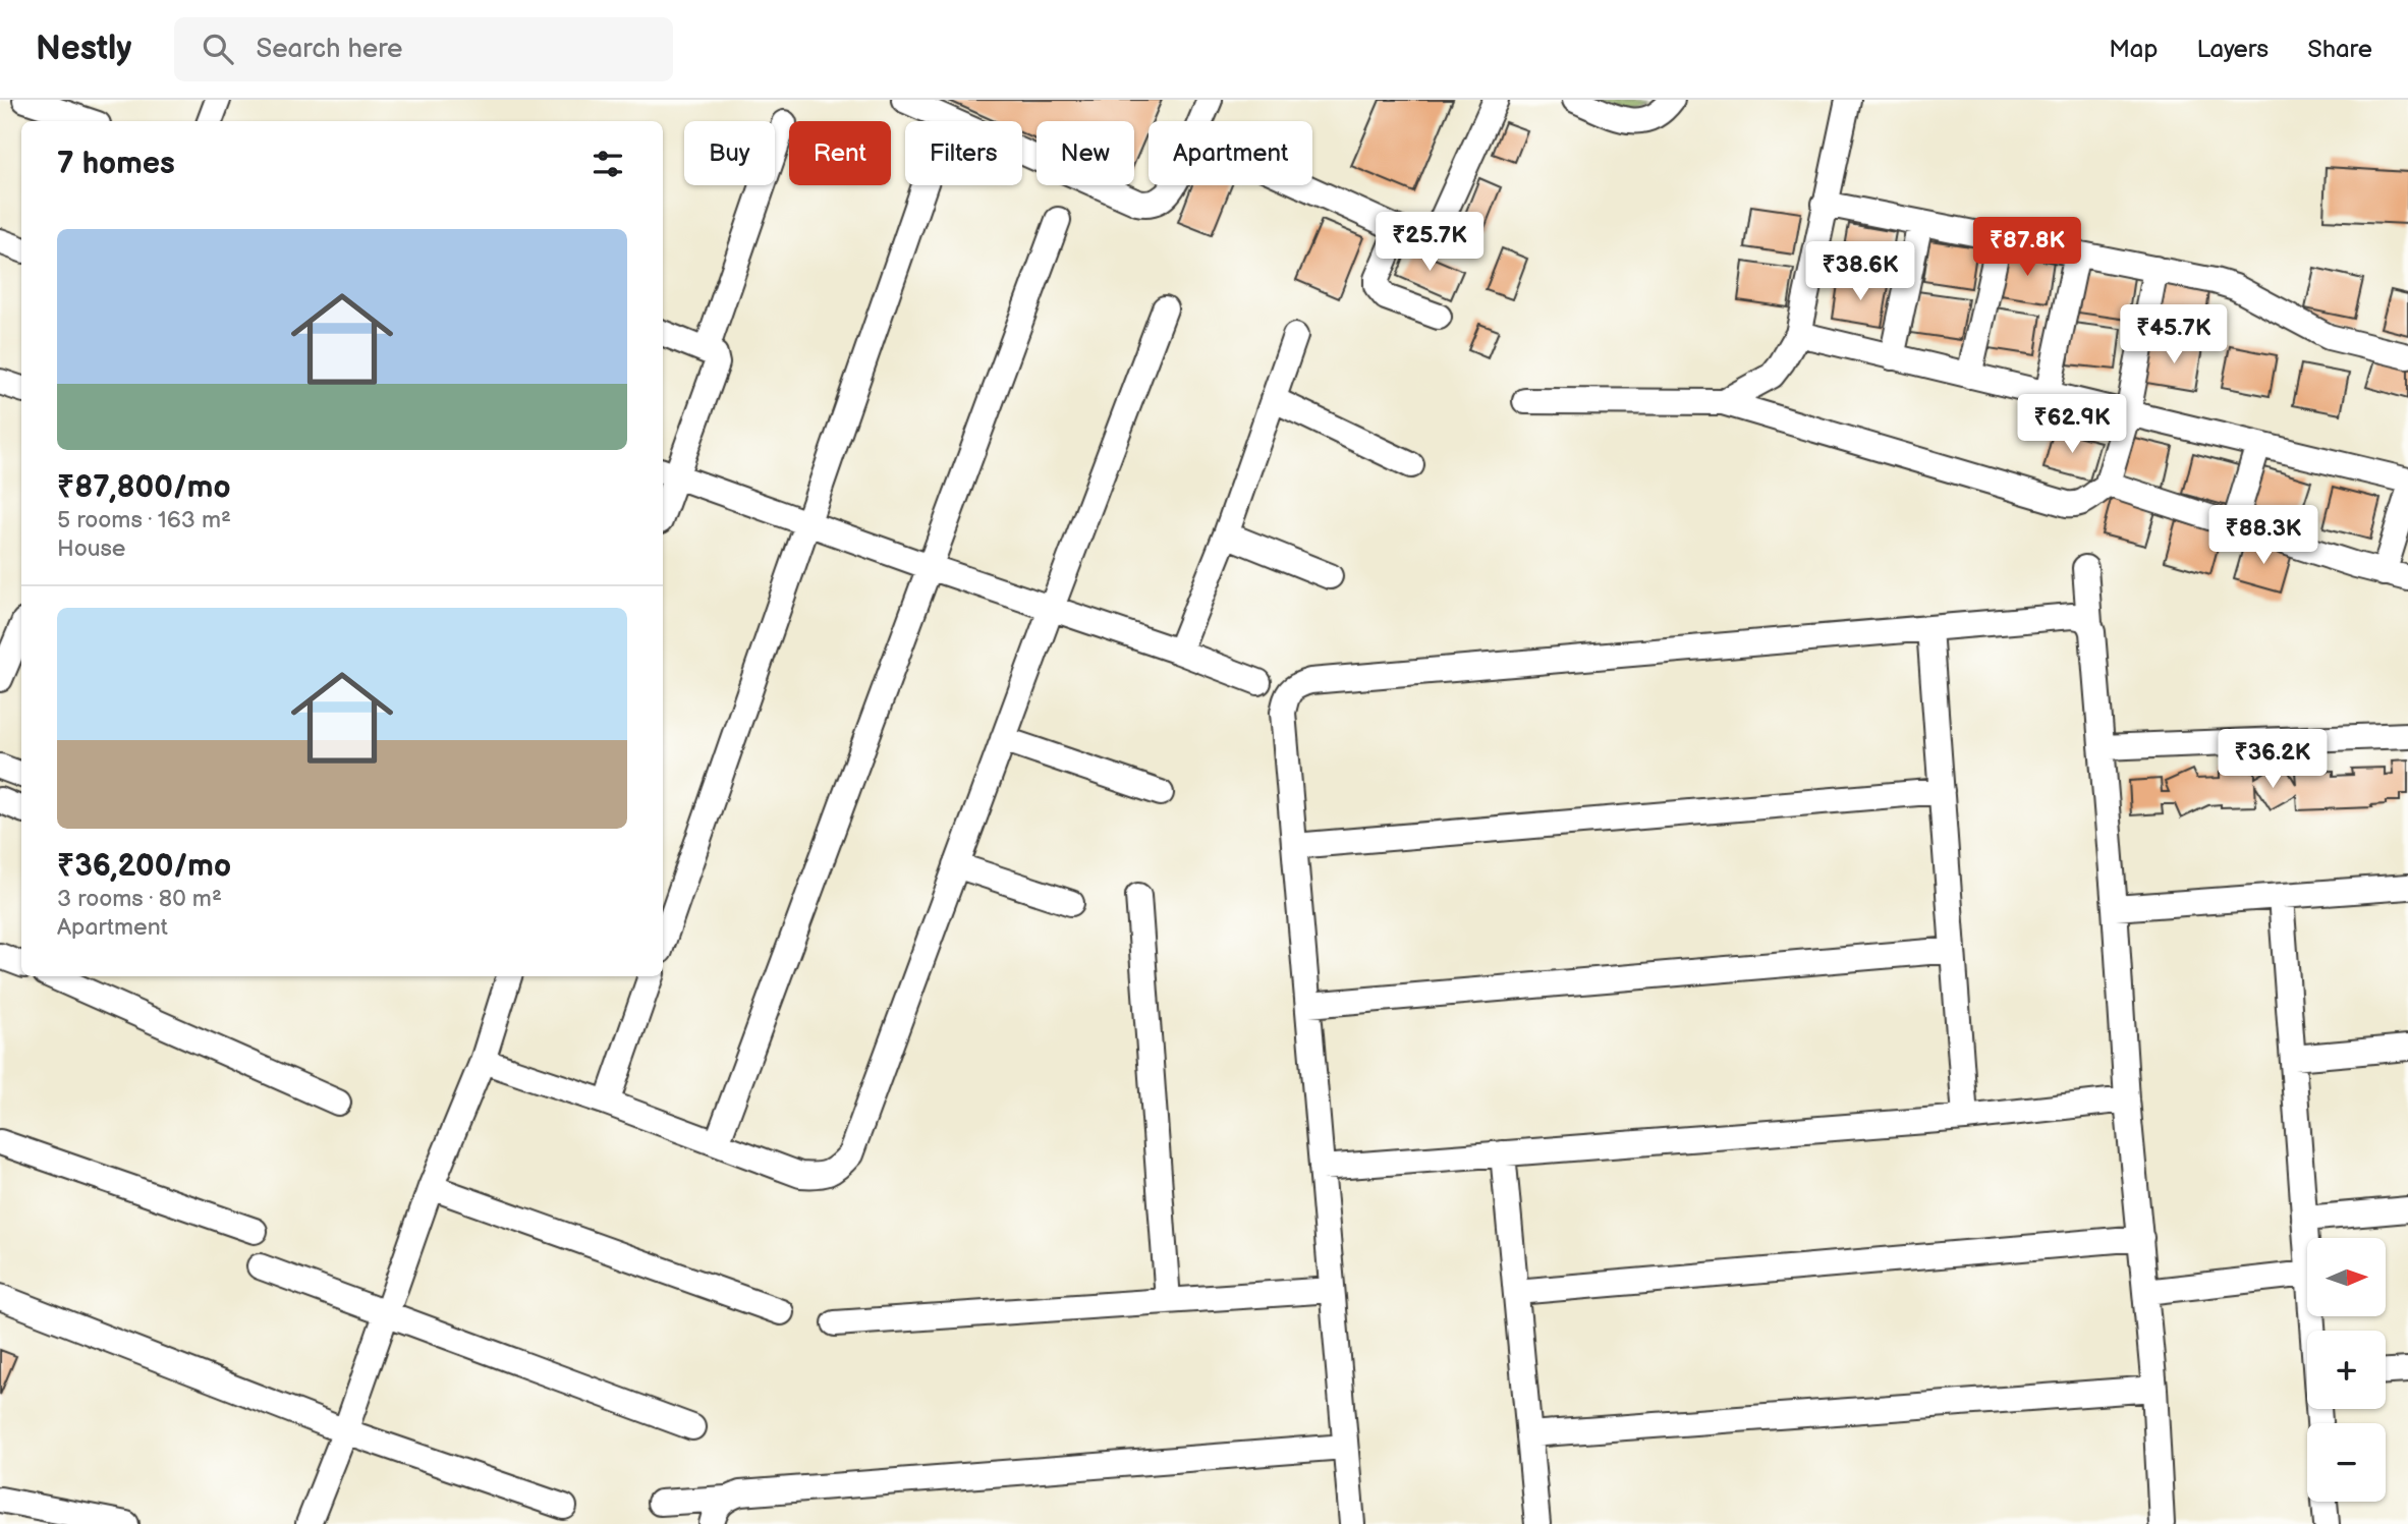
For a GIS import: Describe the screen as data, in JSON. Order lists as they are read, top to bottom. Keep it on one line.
{"north":"right","page":{"header":"Nestly","search":"Search here","nav":["Map","Layers","Share"],"chip":["Buy","Rent","Filters","New","Apartment"],"heading":"7 homes","list":[{"name":"₹87,800/mo","note":"5 rooms · 163 m² · House"},{"name":"₹36,200/mo","note":"3 rooms · 80 m² · Apartment"}],"price":["₹25.7K","₹87.8K","₹38.6K","₹45.7K","₹62.9K","₹88.3K","₹36.2K"],"map_buttons":["+","−"]}}
